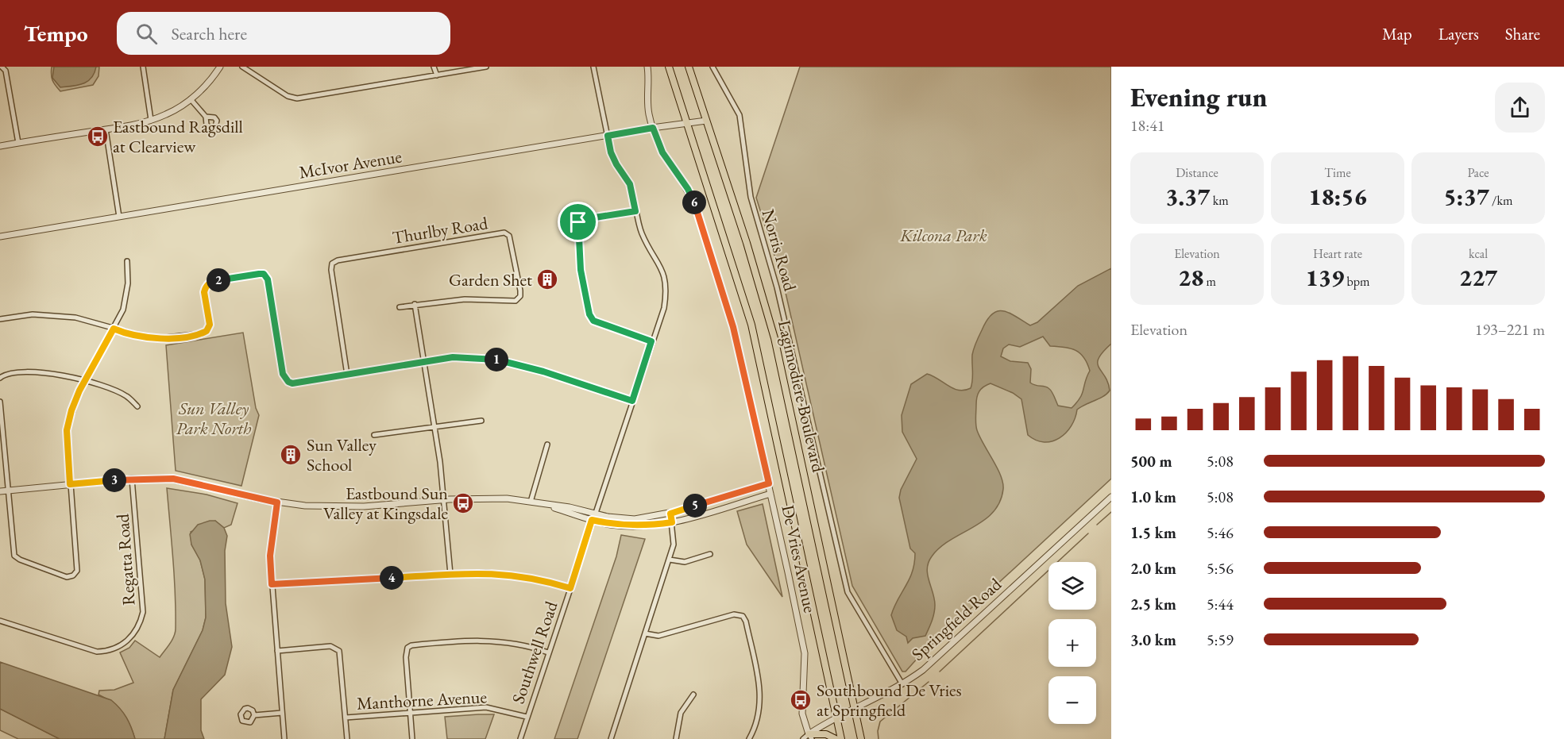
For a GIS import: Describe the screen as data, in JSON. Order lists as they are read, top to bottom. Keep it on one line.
{"streets":{"main road":["Lagimodiere Boulevard"],"street":["McIvor Avenue","Thurlby Road","Norris Road","De Vries Avenue","Regatta Road","Springfield Road","Southwell Road","Manthorne Avenue"]},"crossings":[["McIvor Avenue","Lagimodiere Boulevard"],["McIvor Avenue","De Vries Avenue"],["McIvor Avenue","Southwell Road"],["Norris Road","Springfield Road"],["Lagimodiere Boulevard","Springfield Road"],["De Vries Avenue","Springfield Road"],["Southwell Road","Manthorne Avenue"]],"parks":["Kilcona Park","Sun Valley Park North"],"places":{"bus stop":["Eastbound Ragsdill at Clearview","Eastbound Sun Valley at Kingsdale","Southbound De Vries at Springfield"],"building":["Garden Shet","Sun Valley School"]},"page":{"header":"Tempo","search":"Search here","nav":["Map","Layers","Share"],"heading":["Evening run","18:41"],"stats":[["Distance","3.37 km"],["Time","18:56"],["Pace","5:37 /km"],["Elevation","28 m"],["Heart rate","139 bpm"],["kcal","227"]],"pins":["6","2","1","3","5","4"],"chart":["Elevation","193–221 m"],"list":[{"name":"500 m","note":"5:08"},{"name":"1.0 km","note":"5:08"},{"name":"1.5 km","note":"5:46"},{"name":"2.0 km","note":"5:56"},{"name":"2.5 km","note":"5:44"},{"name":"3.0 km","note":"5:59"}],"map_buttons":["+","−"]}}
